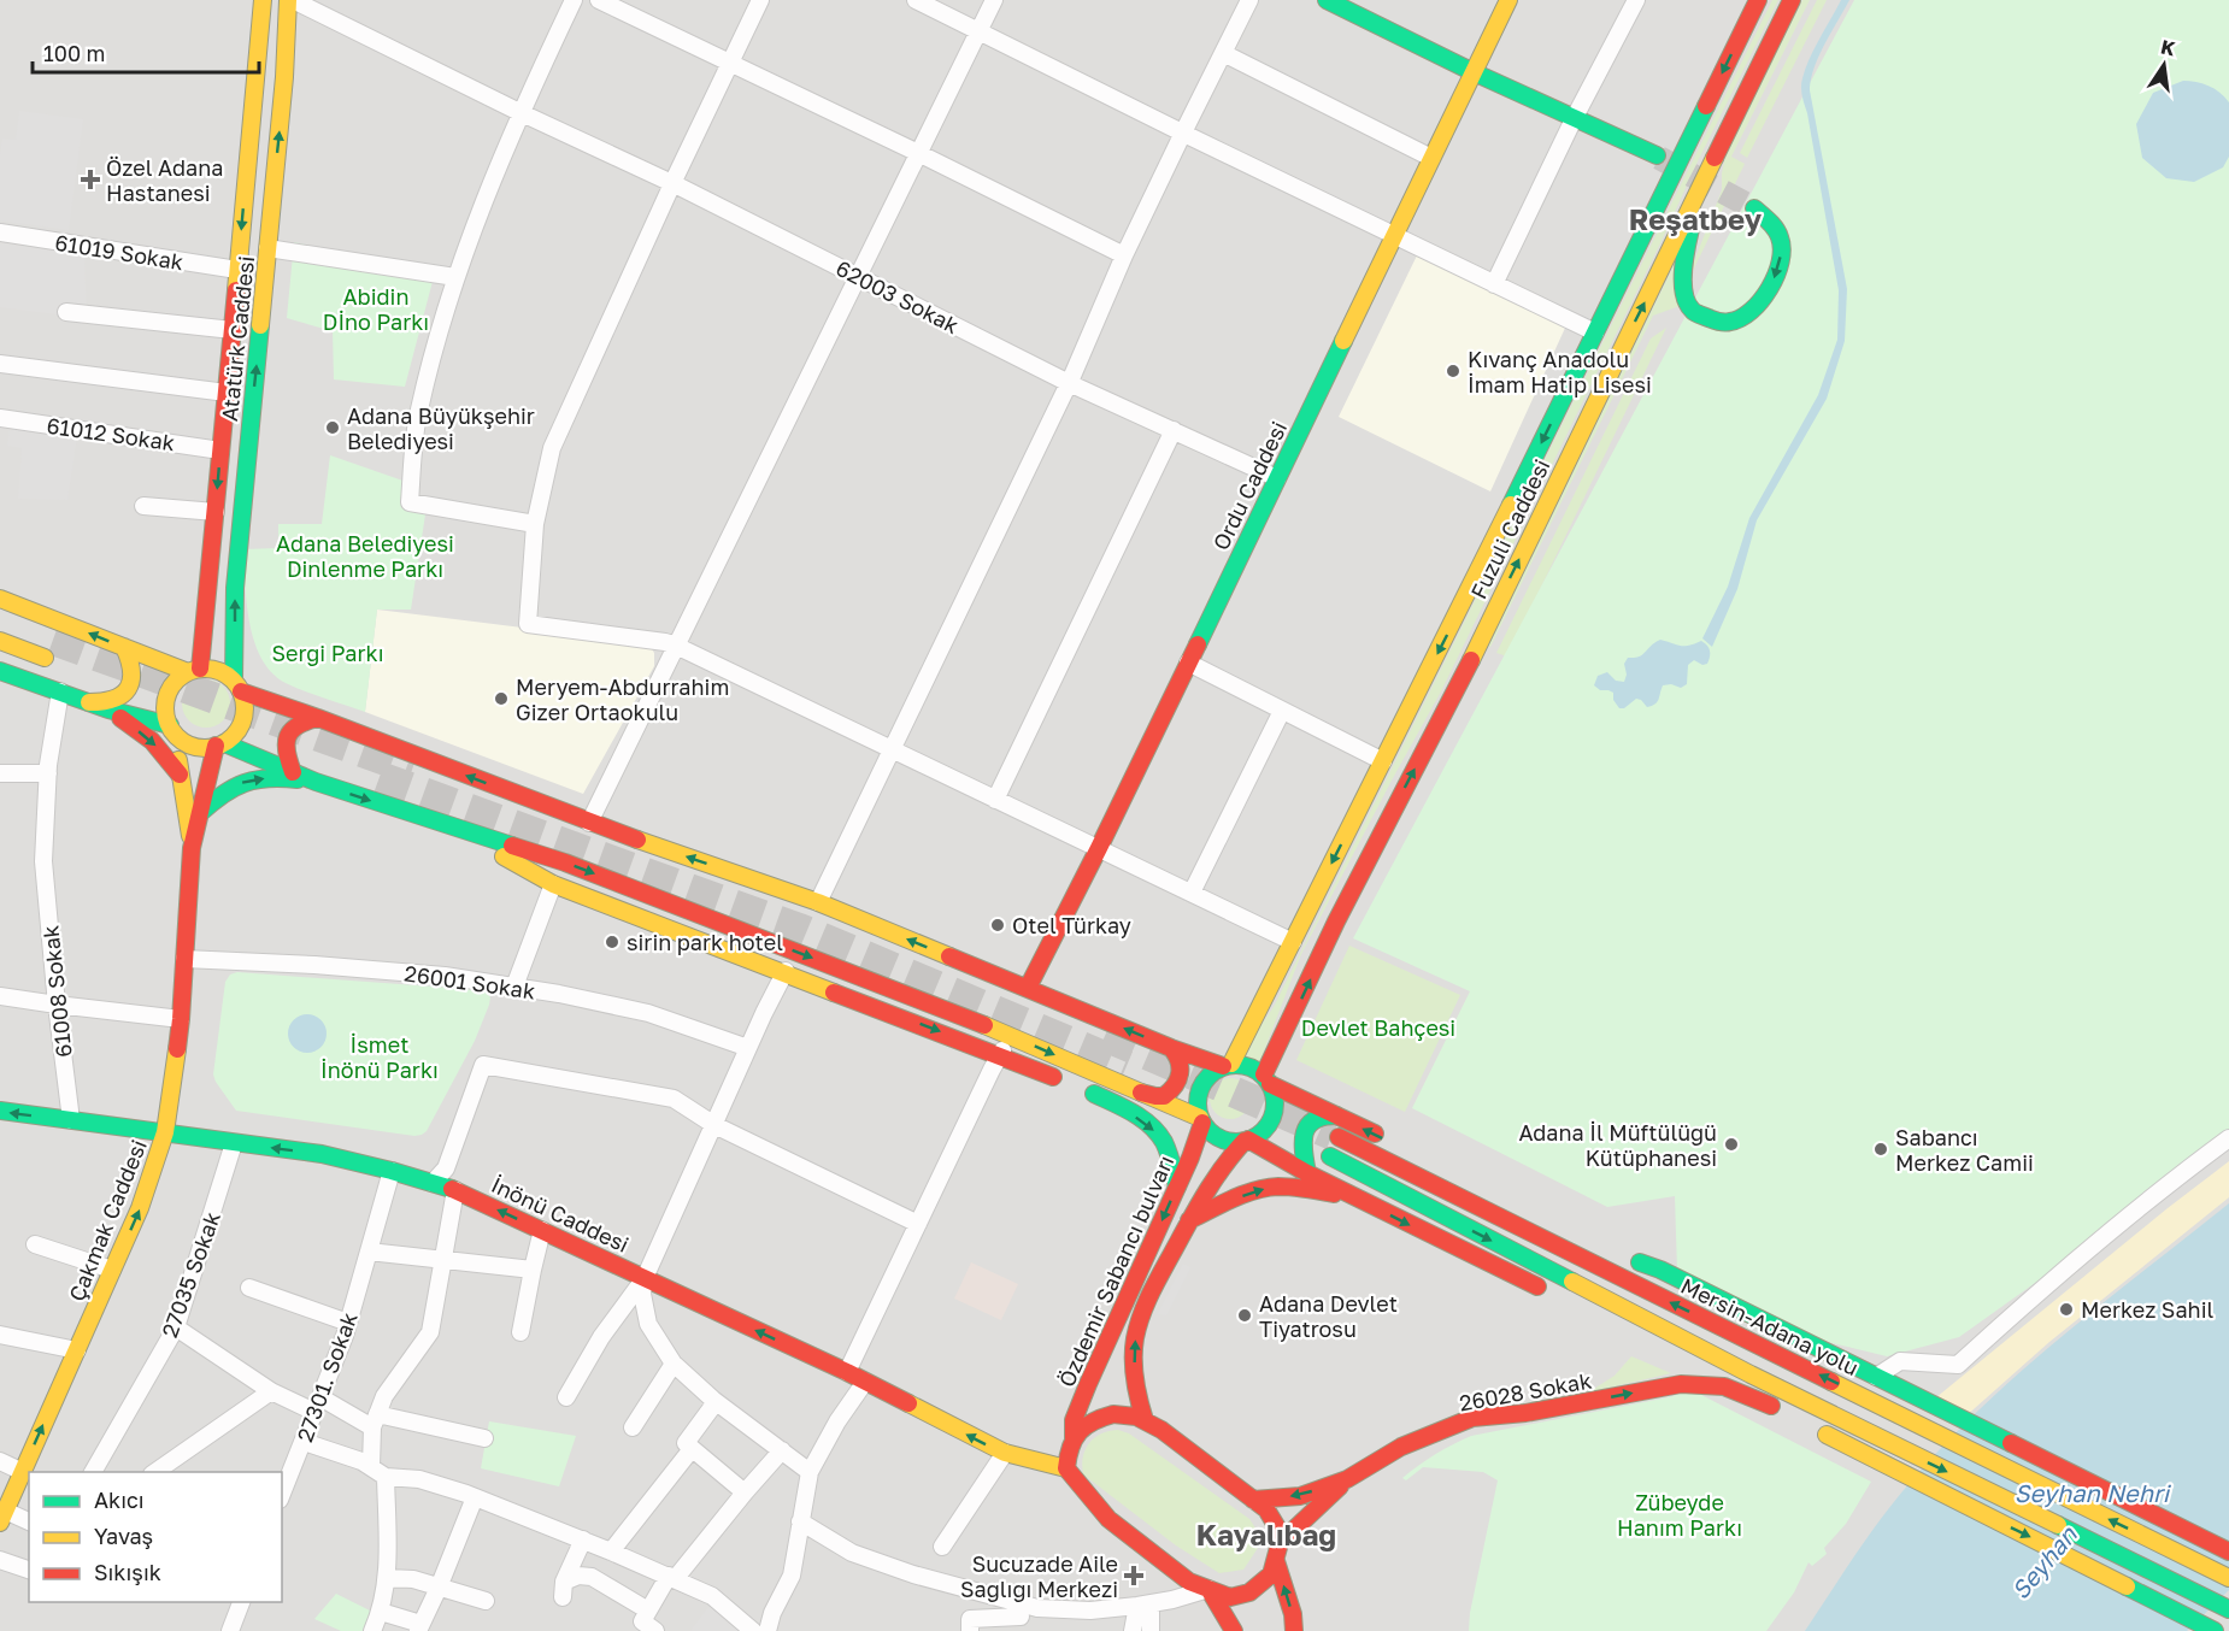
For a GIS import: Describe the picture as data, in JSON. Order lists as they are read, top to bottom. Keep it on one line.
{"streets":{"main road":["Atatürk Caddesi","Ordu Caddesi","Fuzuli Caddesi","İnönü Caddesi","Çakmak Caddesi","Özdemir Sabancı bulvarı","Mersin-Adana yolu","26028 Sokak"],"street":["61019 Sokak","62003 Sokak","61012 Sokak","26001 Sokak","61008 Sokak","27035 Sokak","27301. Sokak"]},"crossings":[["61019 Sokak","Atatürk Caddesi"],["62003 Sokak","Atatürk Caddesi"],["62003 Sokak","Ordu Caddesi"],["Atatürk Caddesi","61012 Sokak"],["Atatürk Caddesi","Çakmak Caddesi"],["Fuzuli Caddesi","Özdemir Sabancı bulvarı"],["26001 Sokak","Çakmak Caddesi"],["61008 Sokak","İnönü Caddesi"],["İnönü Caddesi","Çakmak Caddesi"],["İnönü Caddesi","Özdemir Sabancı bulvarı"],["İnönü Caddesi","27035 Sokak"],["İnönü Caddesi","27301. Sokak"]],"one_way":["İnönü Caddesi"],"districts":["Reşatbey","Kayalıbağ"],"water":["Seyhan Nehri","Seyhan"],"parks":["Abidin Dİno Parkı","Adana Belediyesi Dinlenme Parkı","Sergi Parkı","Devlet Bahçesi","İsmet İnönü Parkı","Zübeyde Hanım Parkı"],"places":{"health":["Özel Adana Hastanesi","Sucuzade Aile Saglıgı Merkezi"],"other":["Kıvanç Anadolu İmam Hatip Lisesi","Adana Büyükşehir Belediyesi","Meryem-Abdurrahim Gizer Ortaokulu","Otel Türkay","sirin park hotel","Adana İl Müftülüğü Kütüphanesi","Sabancı Merkez Camii","Merkez Sahil","Adana Devlet Tiyatrosu"]},"legend":["Akıcı","Yavaş","Sıkışık"],"scale_bar":"100 m","north":"top"}
